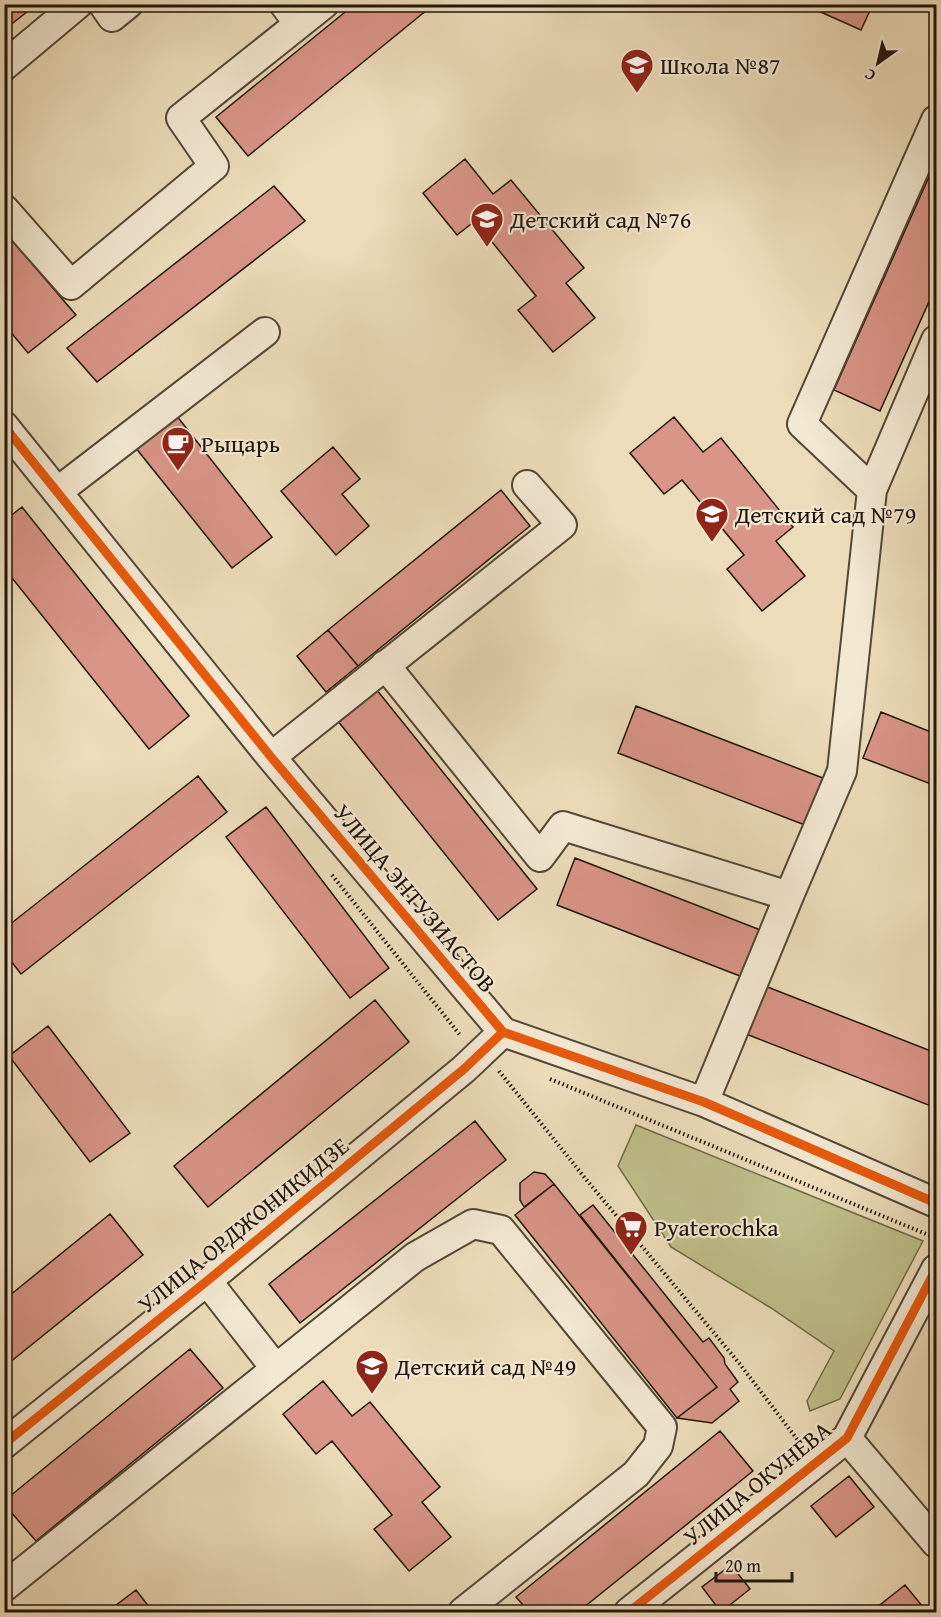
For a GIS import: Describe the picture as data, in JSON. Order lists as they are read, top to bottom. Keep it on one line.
{"streets":{"street":["УЛИЦА ЭНТУЗИАСТОВ","УЛИЦА ОРДЖОНИКИДЗЕ","УЛИЦА ОКУНЕВА"]},"crossings":[["УЛИЦА ЭНТУЗИАСТОВ","УЛИЦА ОРДЖОНИКИДЗЕ"]],"places":{"school or university":["Школа №87","Детский сад №76","Детский сад №79","Детский сад №49"],"cafe":["Рыцарь"],"supermarket":["Pyaterochka"]},"scale_bar":"20 m","north":"bottom left"}
